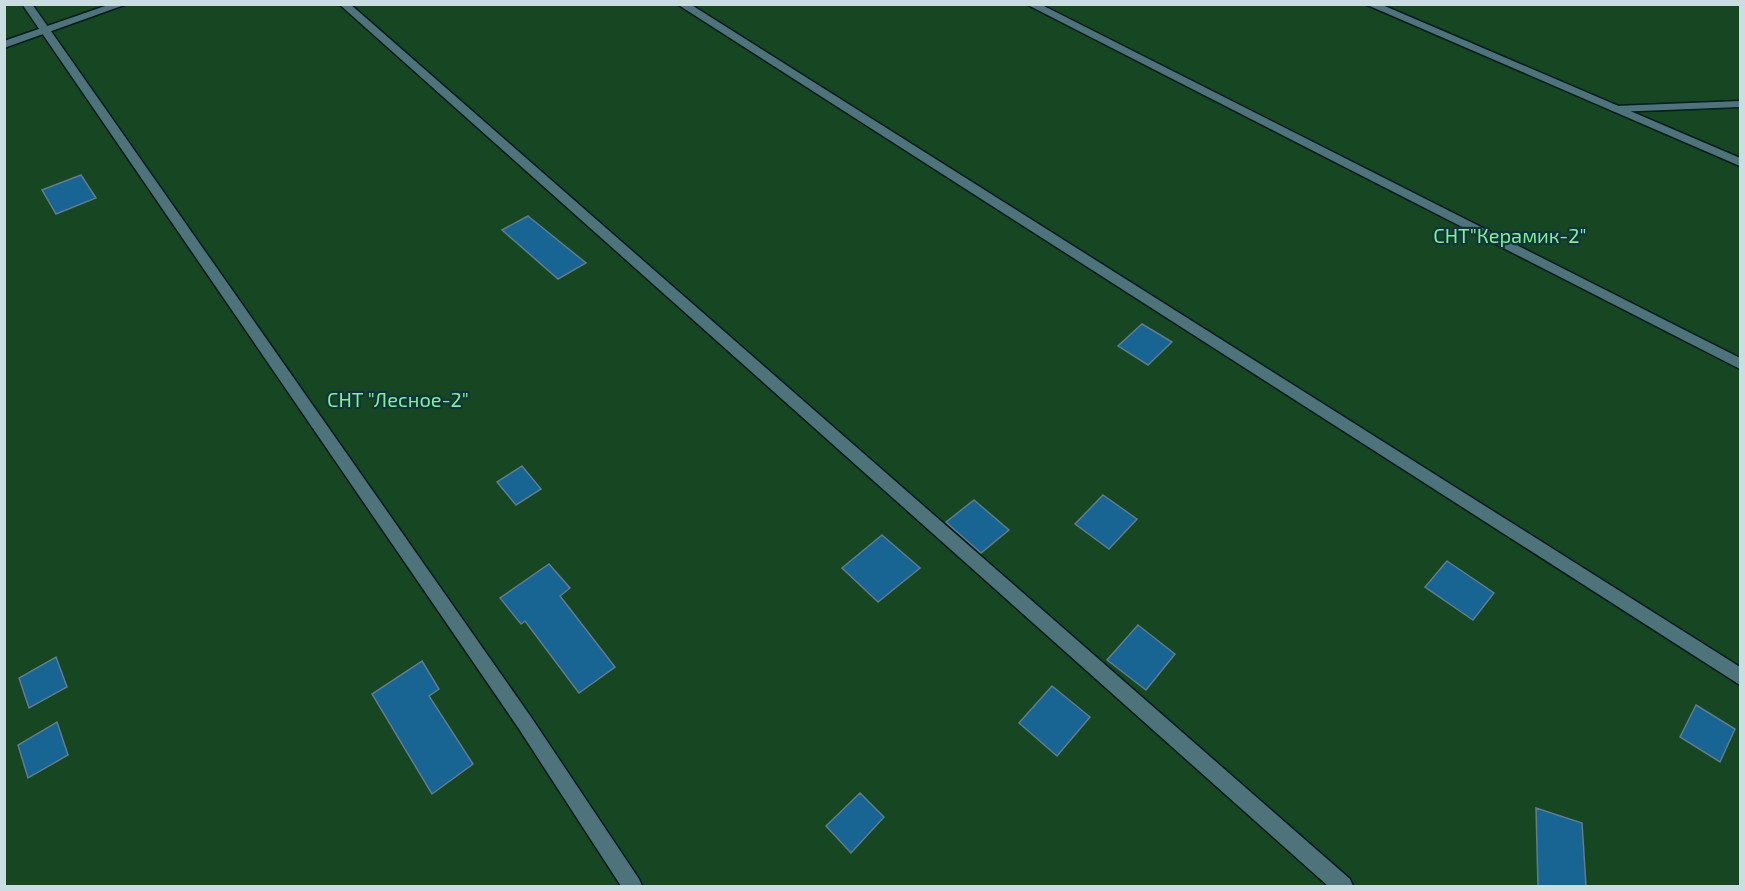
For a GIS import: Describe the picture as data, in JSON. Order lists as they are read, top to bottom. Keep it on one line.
{"parks":["СНТ\"Керамик-2\"","СНТ \"Лесное-2\""]}
